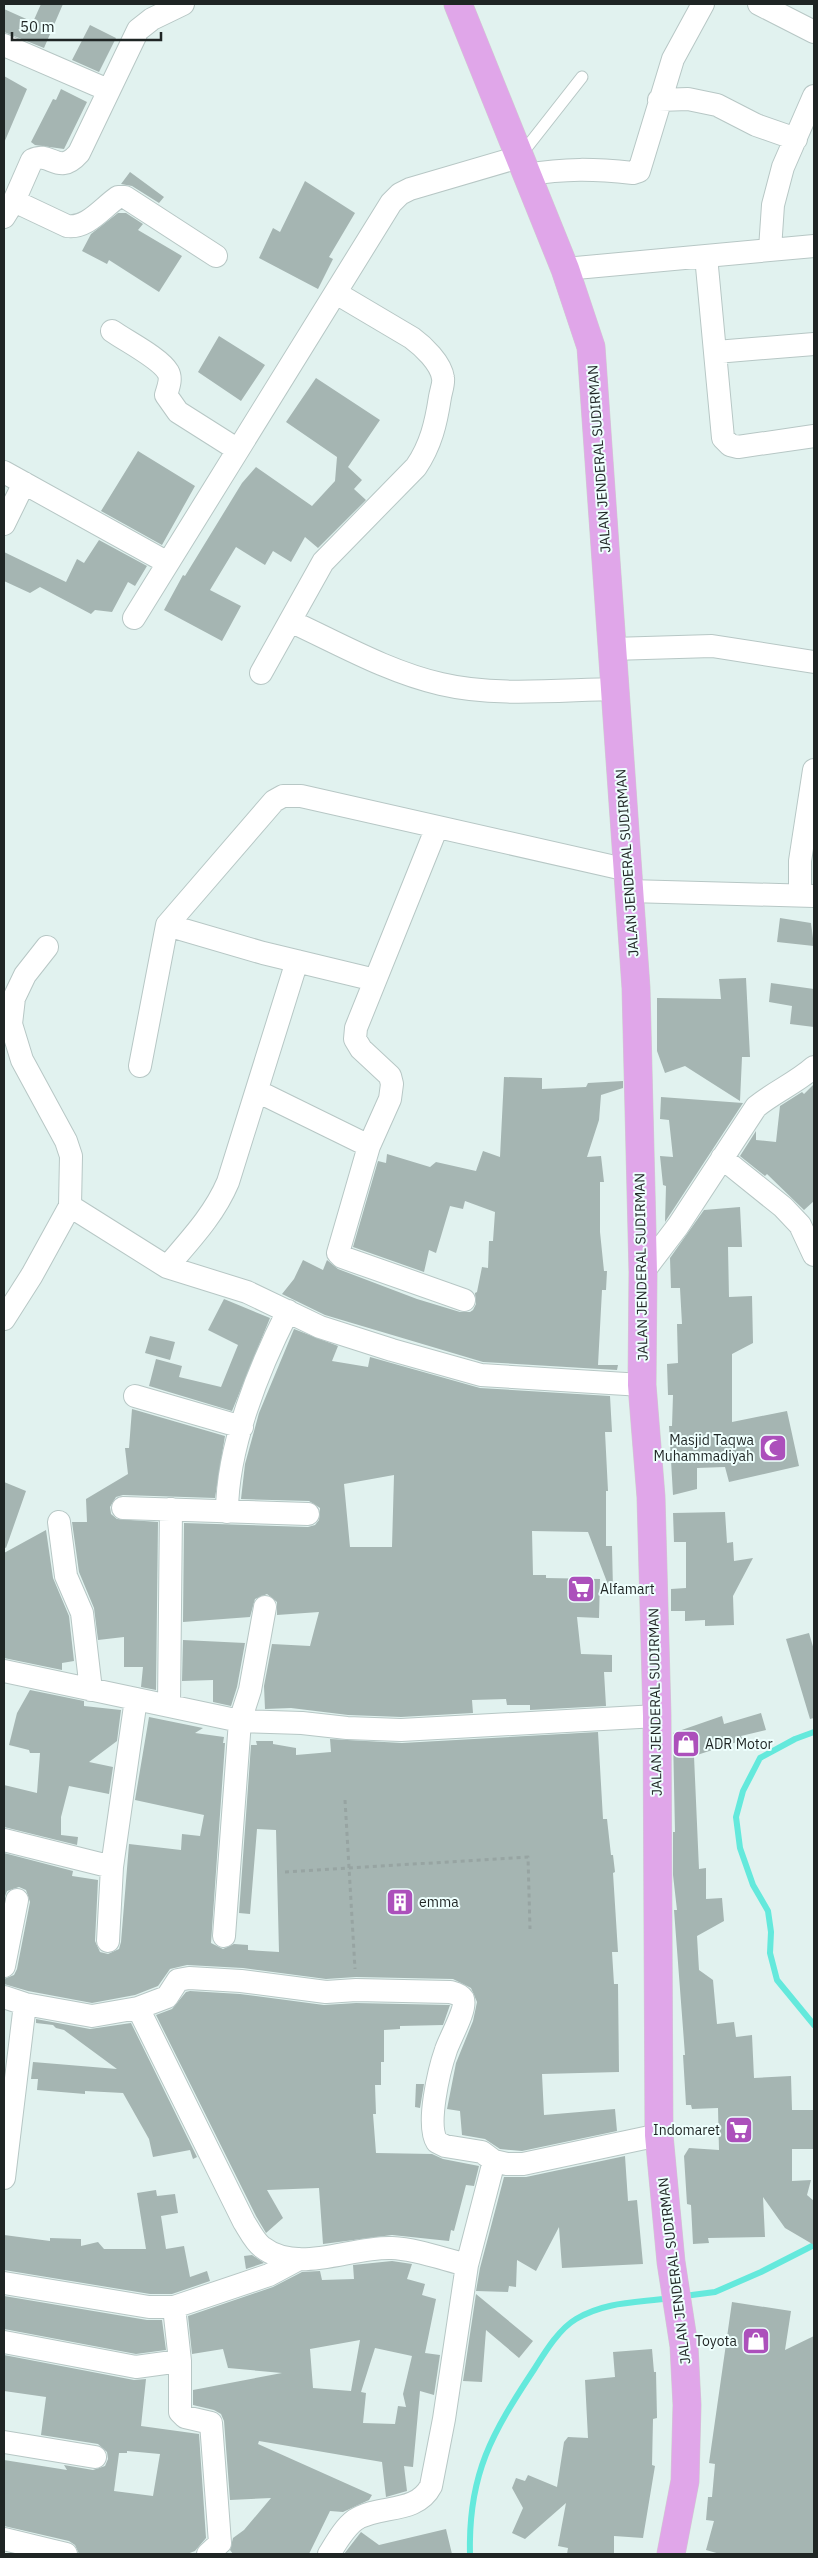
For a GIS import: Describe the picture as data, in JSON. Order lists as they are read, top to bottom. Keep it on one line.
{"streets":{"highway":["JALAN JENDERAL SUDIRMAN"]},"places":{"mosque":["Masjid Taqwa Muhammadiyah"],"supermarket":["Alfamart","Indomaret"],"shop":["ADR Motor","Toyota"],"building":["emma"]},"scale_bar":"50 m"}
